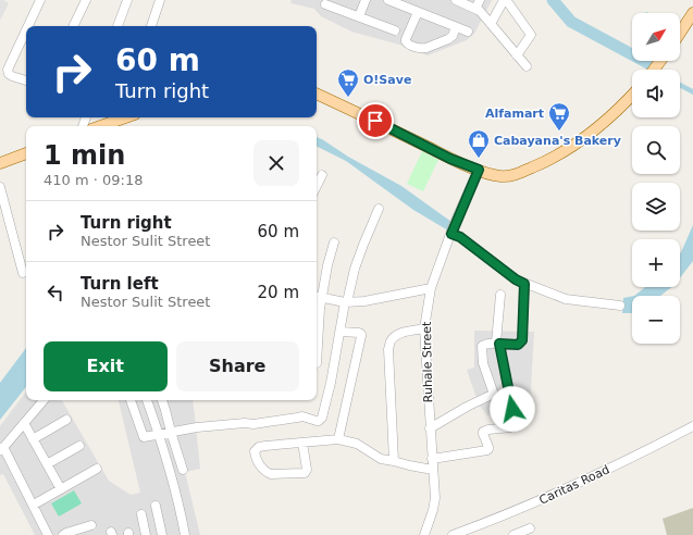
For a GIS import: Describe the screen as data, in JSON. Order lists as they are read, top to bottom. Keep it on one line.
{"streets":{"street":["Ruhale Street","Caritas Road"]},"places":{"supermarket":["O!Save","Alfamart"],"shop":["Cabayana's Bakery"]},"north":"top right","page":{"map_buttons":["+","−"],"turn":["60 m","Turn right"],"heading":["1 min","410 m · 09:18"],"list":[{"name":"Turn right","note":"Nestor Sulit Street","value":"60 m"},{"name":"Turn left","note":"Nestor Sulit Street","value":"20 m"}],"buttons":["Exit","Share"]}}
